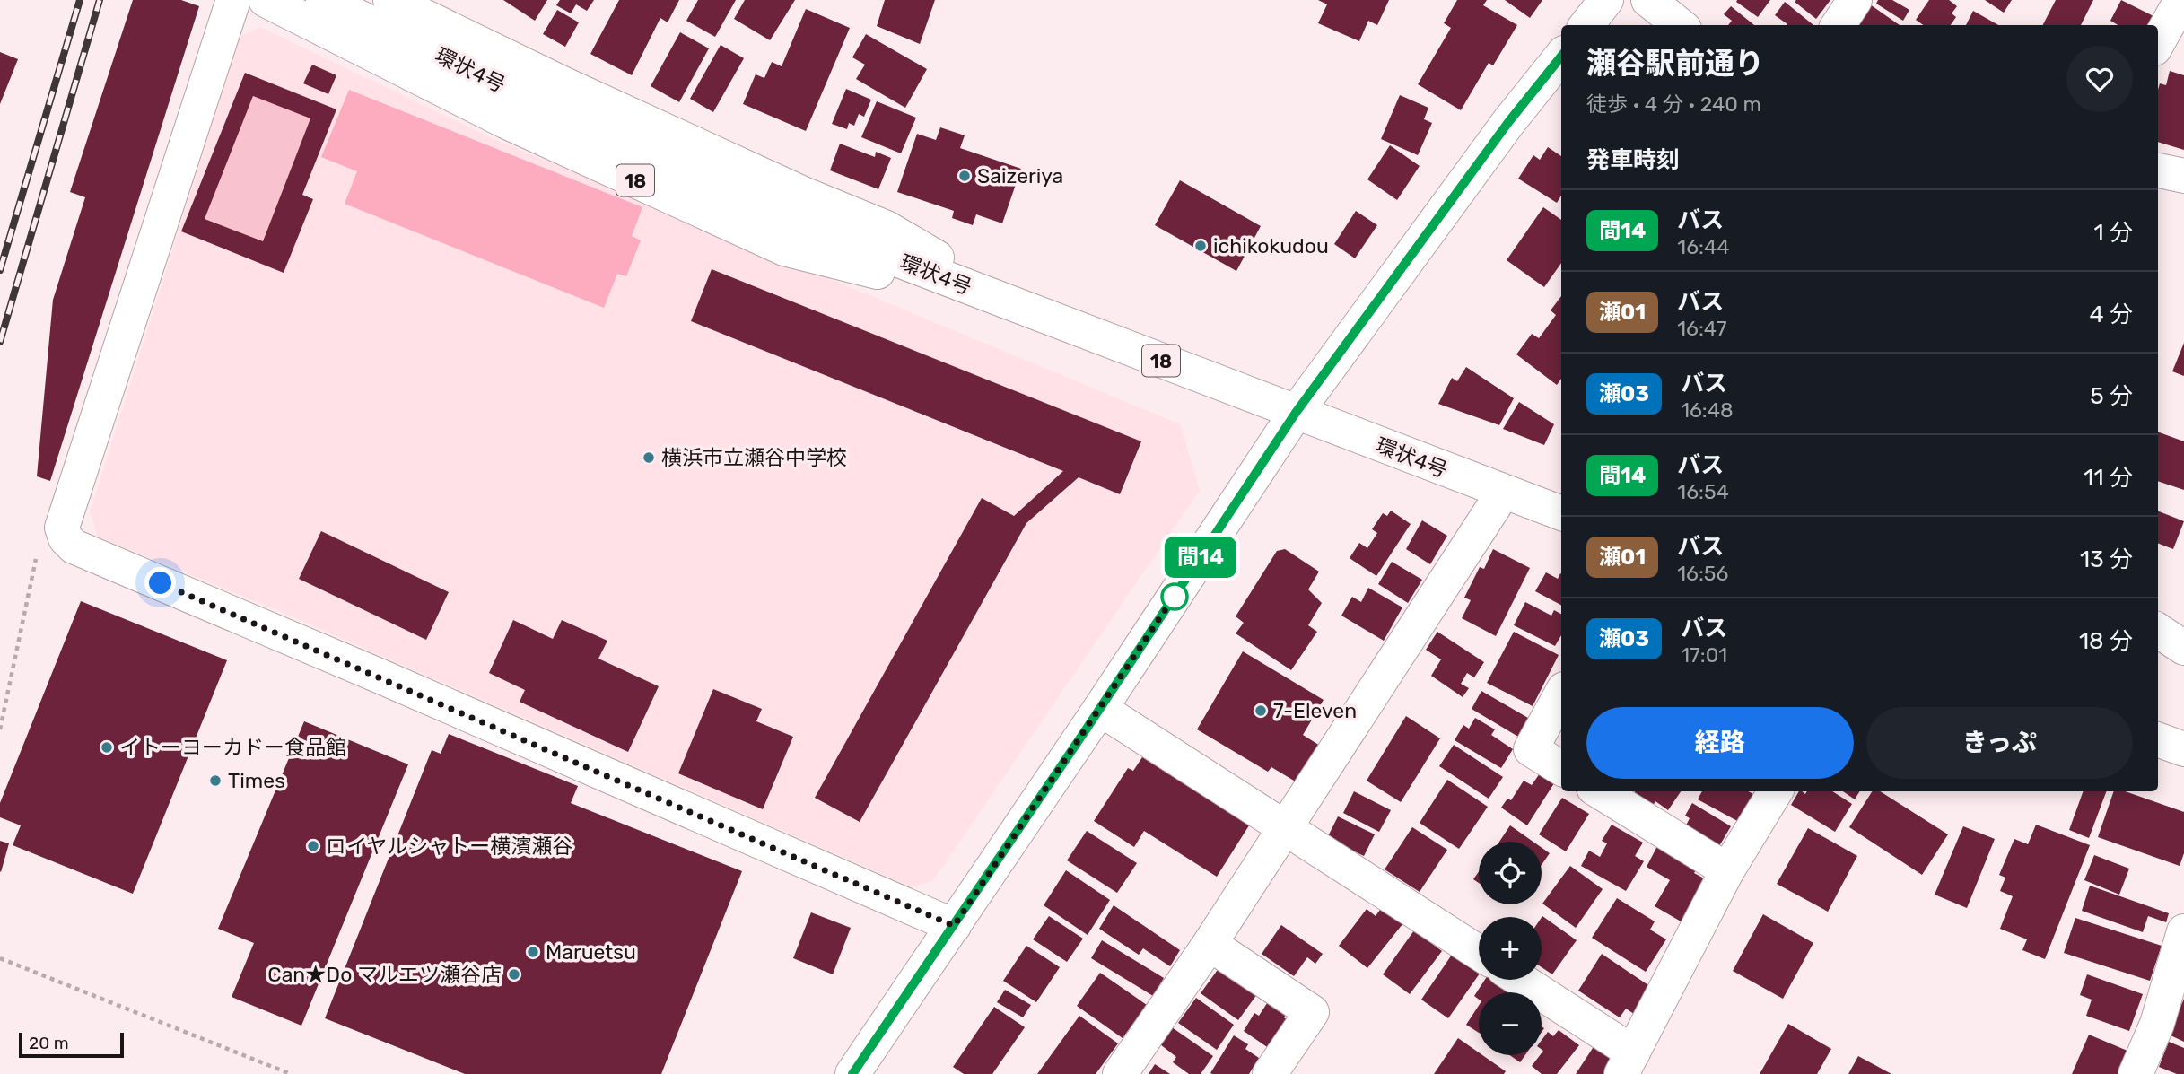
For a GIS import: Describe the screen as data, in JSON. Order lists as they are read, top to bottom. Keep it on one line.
{"streets":{"main road":["環状4号","18"]},"crossings":[["環状4号","18"]],"places":["Saizeriya","ichikokudou","横浜市立瀬谷中学校","7-Eleven","イトーヨーカドー食品館","Times","ロイヤルシャトー横濱瀬谷","Maruetsu","Can★Do マルエツ瀬谷店"],"lines":["bus line 間14"],"scale_bar":"20 m","page":{"on_map":"間14","heading":[["瀬谷駅前通り","徒歩 · 4 分 · 240 m"],"発車時刻"],"list":[{"mark":"間14","name":"バス","note":"16:44","value":"1 分"},{"mark":"瀬01","name":"バス","note":"16:47","value":"4 分"},{"mark":"瀬03","name":"バス","note":"16:48","value":"5 分"},{"mark":"間14","name":"バス","note":"16:54","value":"11 分"},{"mark":"瀬01","name":"バス","note":"16:56","value":"13 分"},{"mark":"瀬03","name":"バス","note":"17:01","value":"18 分"}],"buttons":["経路","きっぷ"],"map_buttons":["+","−"],"scale":"20 m"}}
